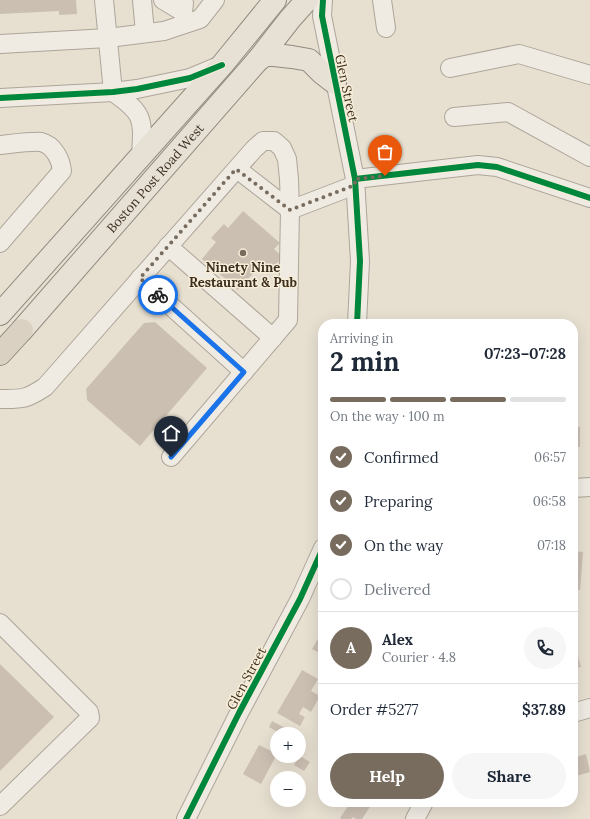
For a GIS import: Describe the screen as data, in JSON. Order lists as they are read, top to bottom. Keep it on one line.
{"streets":{"highway":["Boston Post Road West"],"street":["Glen Street"]},"places":["Ninety Nine Restaurant & Pub"],"page":{"heading":["2 min","Arriving in","07:23–07:28"],"panel":["Alex","Courier · 4.8","Order #5277","$37.89"],"bar":"On the way · 100 m","list":[["Confirmed","06:57"],["Preparing","06:58"],["On the way","07:18"],"Delivered"],"round":"A","map_buttons":["+","−"],"buttons":["Help","Share"]}}
